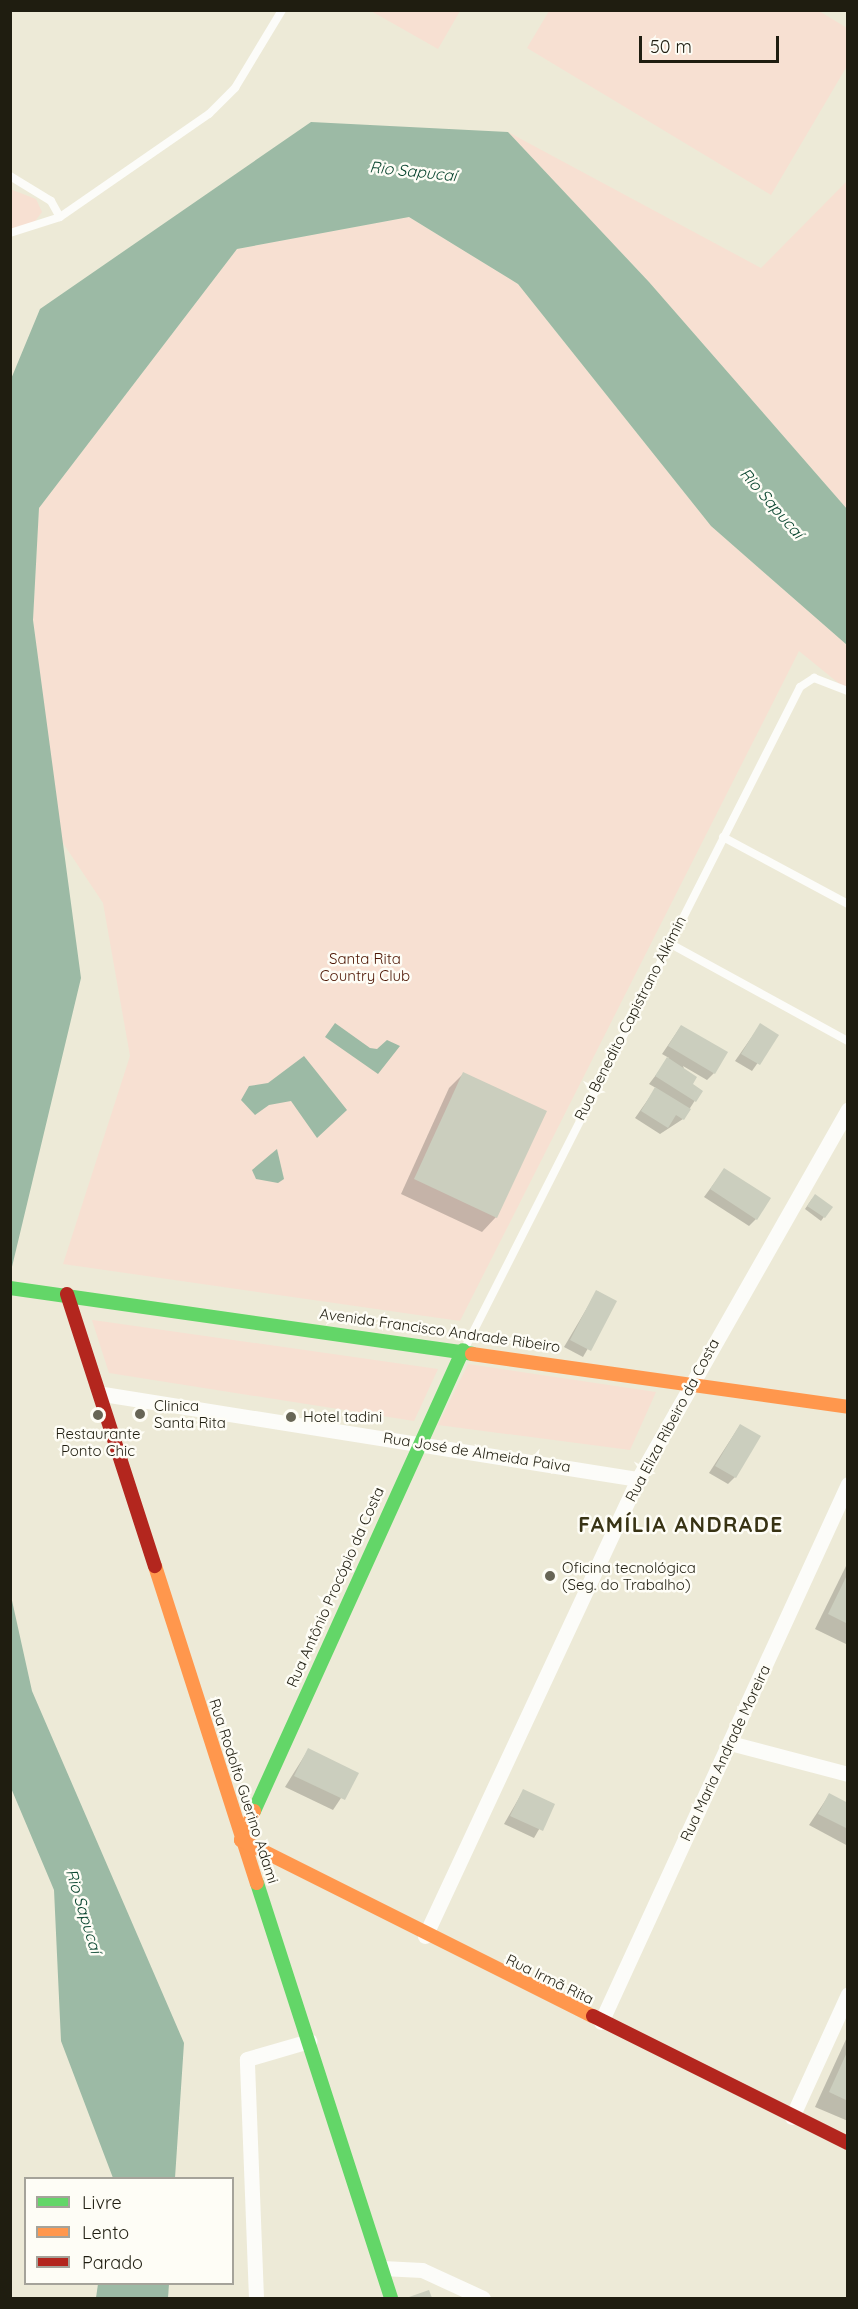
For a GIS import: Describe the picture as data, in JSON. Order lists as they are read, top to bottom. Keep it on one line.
{"streets":{"street":["Avenida Francisco Andrade Ribeiro","Rua Eliza Ribeiro da Costa","Rua José de Almeida Paiva","Rua Antônio Procópio da Costa","Rua Maria Andrade Moreira","Rua Rodolfo Guerino Adami","Rua Irmã Rita"],"lane":["Rua Benedito Capistrano Alkimin"]},"crossings":[["Rua Benedito Capistrano Alkimin","Avenida Francisco Andrade Ribeiro"],["Rua Benedito Capistrano Alkimin","Rua Antônio Procópio da Costa"],["Avenida Francisco Andrade Ribeiro","Rua Eliza Ribeiro da Costa"],["Avenida Francisco Andrade Ribeiro","Rua Antônio Procópio da Costa"],["Avenida Francisco Andrade Ribeiro","Rua Rodolfo Guerino Adami"],["Rua Eliza Ribeiro da Costa","Rua José de Almeida Paiva"],["Rua Eliza Ribeiro da Costa","Rua Irmã Rita"],["Rua José de Almeida Paiva","Rua Antônio Procópio da Costa"],["Rua José de Almeida Paiva","Rua Rodolfo Guerino Adami"],["Rua Antônio Procópio da Costa","Rua Rodolfo Guerino Adami"],["Rua Antônio Procópio da Costa","Rua Irmã Rita"],["Rua Maria Andrade Moreira","Rua Irmã Rita"],["Rua Rodolfo Guerino Adami","Rua Irmã Rita"]],"districts":["FAMÍLIA ANDRADE"],"water":["Rio Sapucaí"],"parks":["Santa Rita Country Club"],"places":["Clinica Santa Rita","Restaurante Ponto Chic","Hotel tadini","Oficina tecnológica (Seg. do Trabalho)"],"legend":["Livre","Lento","Parado"],"scale_bar":"50 m"}
